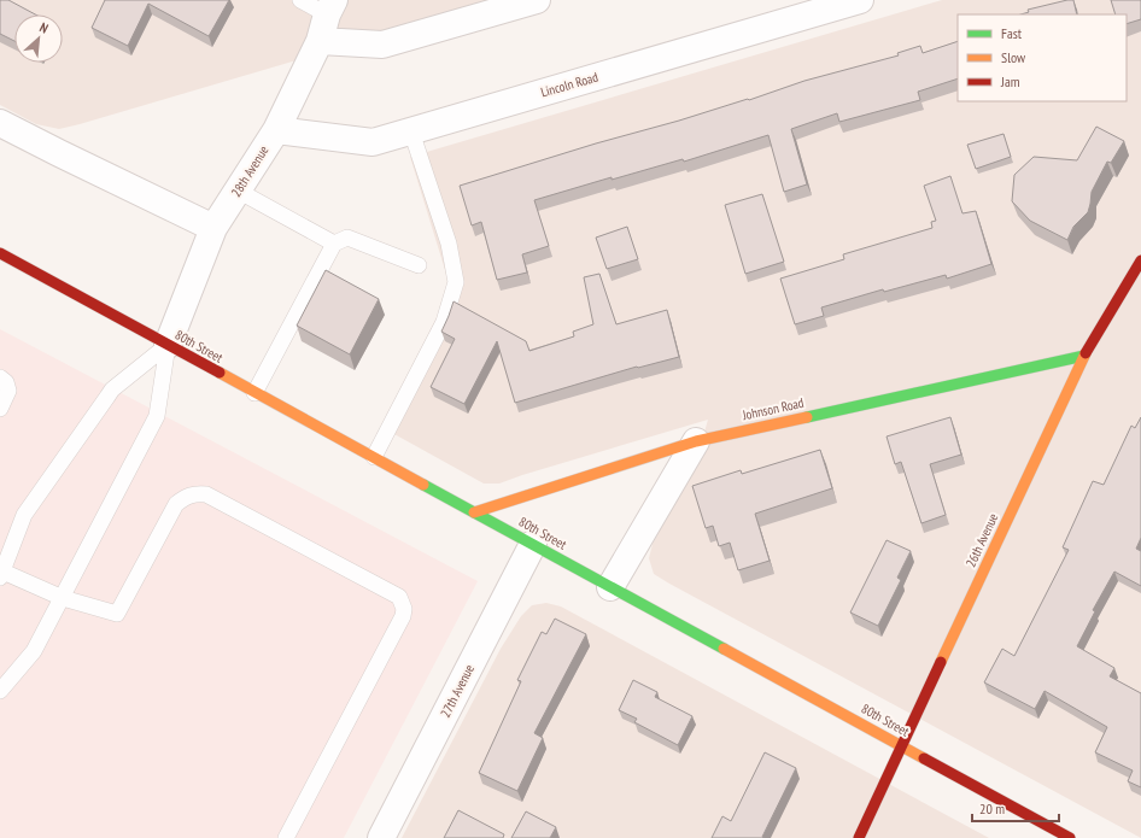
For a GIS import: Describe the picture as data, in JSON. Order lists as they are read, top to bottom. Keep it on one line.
{"streets":{"street":["Lincoln Road","28th Avenue","80th Street","Johnson Road","26th Avenue","27th Avenue"]},"crossings":[["Lincoln Road","28th Avenue"],["28th Avenue","80th Street"],["80th Street","Johnson Road"],["80th Street","26th Avenue"],["80th Street","27th Avenue"],["Johnson Road","26th Avenue"]],"legend":["Fast","Slow","Jam"],"scale_bar":"20 m","north":"top right"}
